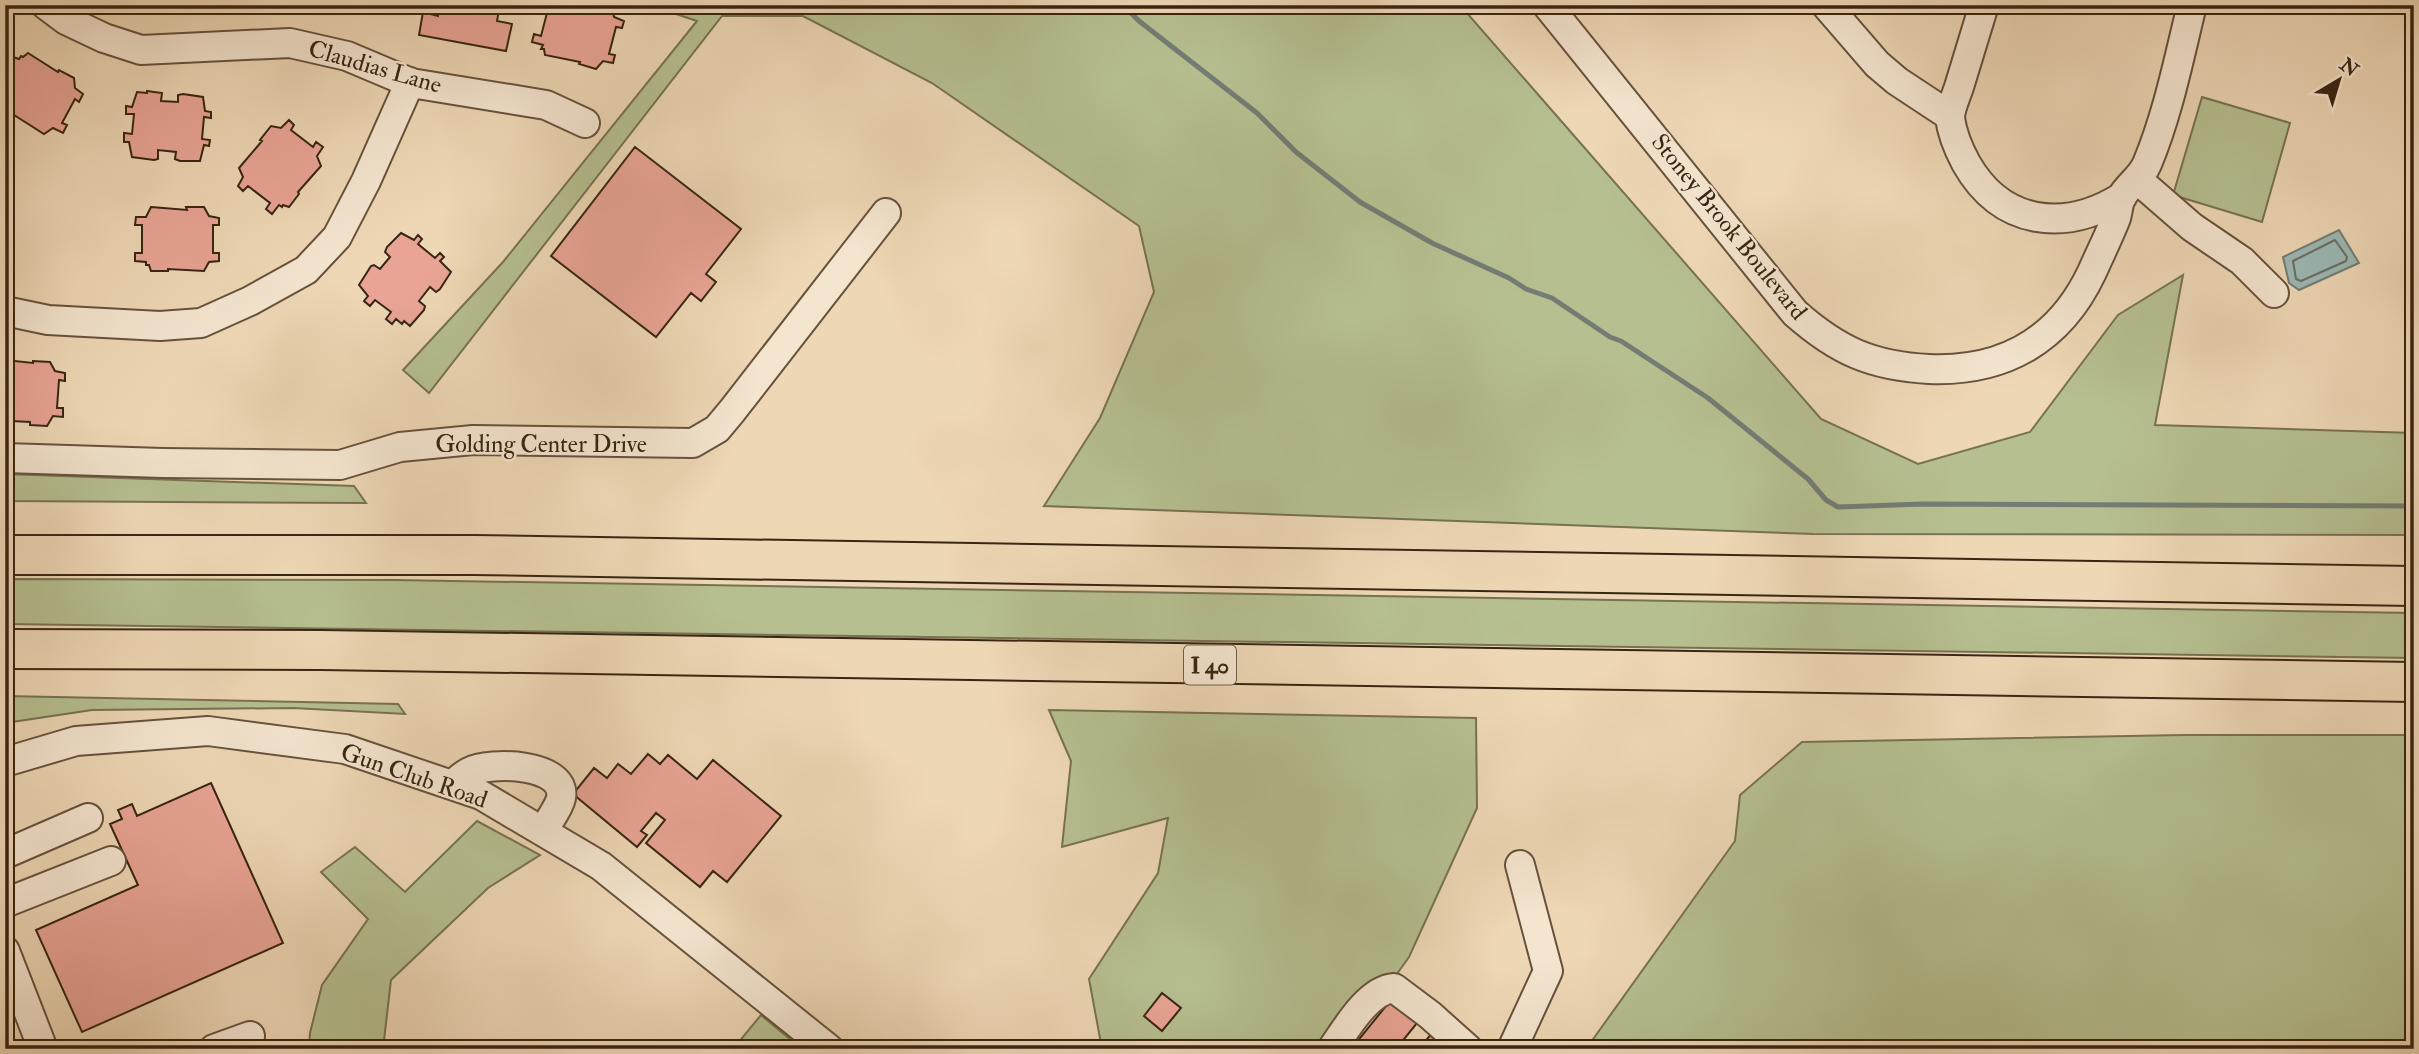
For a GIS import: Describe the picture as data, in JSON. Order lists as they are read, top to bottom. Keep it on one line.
{"streets":{"highway":["I 40"],"street":["Claudias Lane","Stoney Brook Boulevard","Golding Center Drive","Gun Club Road"]},"north":"top right"}
